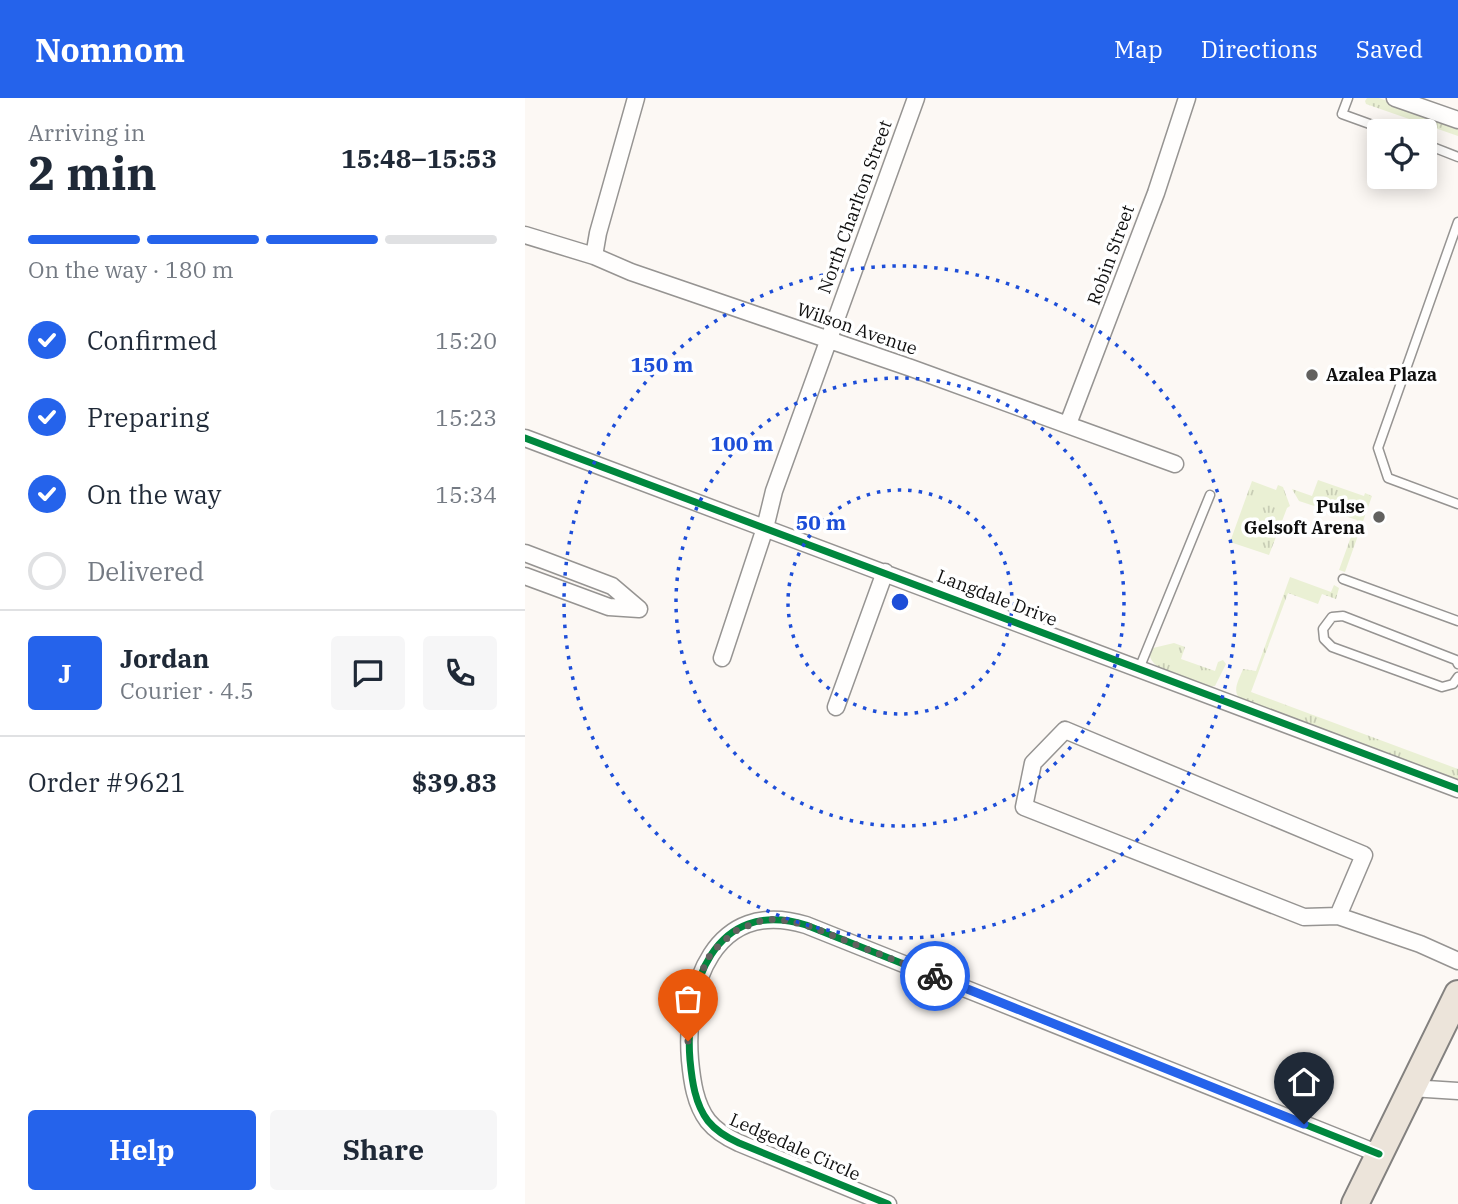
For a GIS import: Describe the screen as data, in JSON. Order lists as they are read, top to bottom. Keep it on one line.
{"streets":{"street":["North Charlton Street","Robin Street","Wilson Avenue","Langdale Drive","Ledgedale Circle"]},"crossings":[["North Charlton Street","Wilson Avenue"],["North Charlton Street","Langdale Drive"],["Robin Street","Wilson Avenue"]],"places":["Azalea Plaza","Pulse Gelsoft Arena"],"page":{"header":"Nomnom","nav":["Map","Directions","Saved"],"heading":["2 min","Arriving in","15:48–15:53"],"panel":["Jordan","Courier · 4.5","Order #9621","$39.83"],"bar":"On the way · 180 m","list":[["Confirmed","15:20"],["Preparing","15:23"],["On the way","15:34"],"Delivered"],"round":"J","buttons":["Help","Share"]},"rings":["150 m","100 m","50 m"]}
